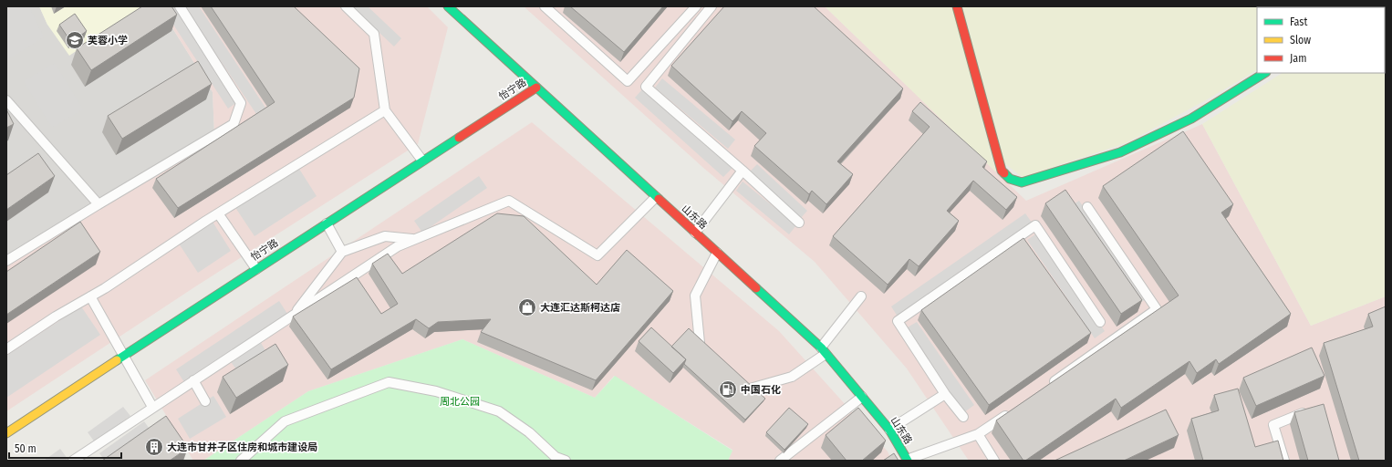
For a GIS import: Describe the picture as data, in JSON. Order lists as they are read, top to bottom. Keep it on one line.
{"streets":{"street":["怡宁路","山东路"]},"crossings":[["怡宁路","山东路"]],"parks":["周北公园"],"places":{"school or university":["芙蓉小学"],"shop":["大连汇达斯柯达店"],"fuel station":["中国石化"],"building":["大连市甘井子区住房和城市建设局"]},"legend":["Fast","Slow","Jam"],"scale_bar":"50 m"}
